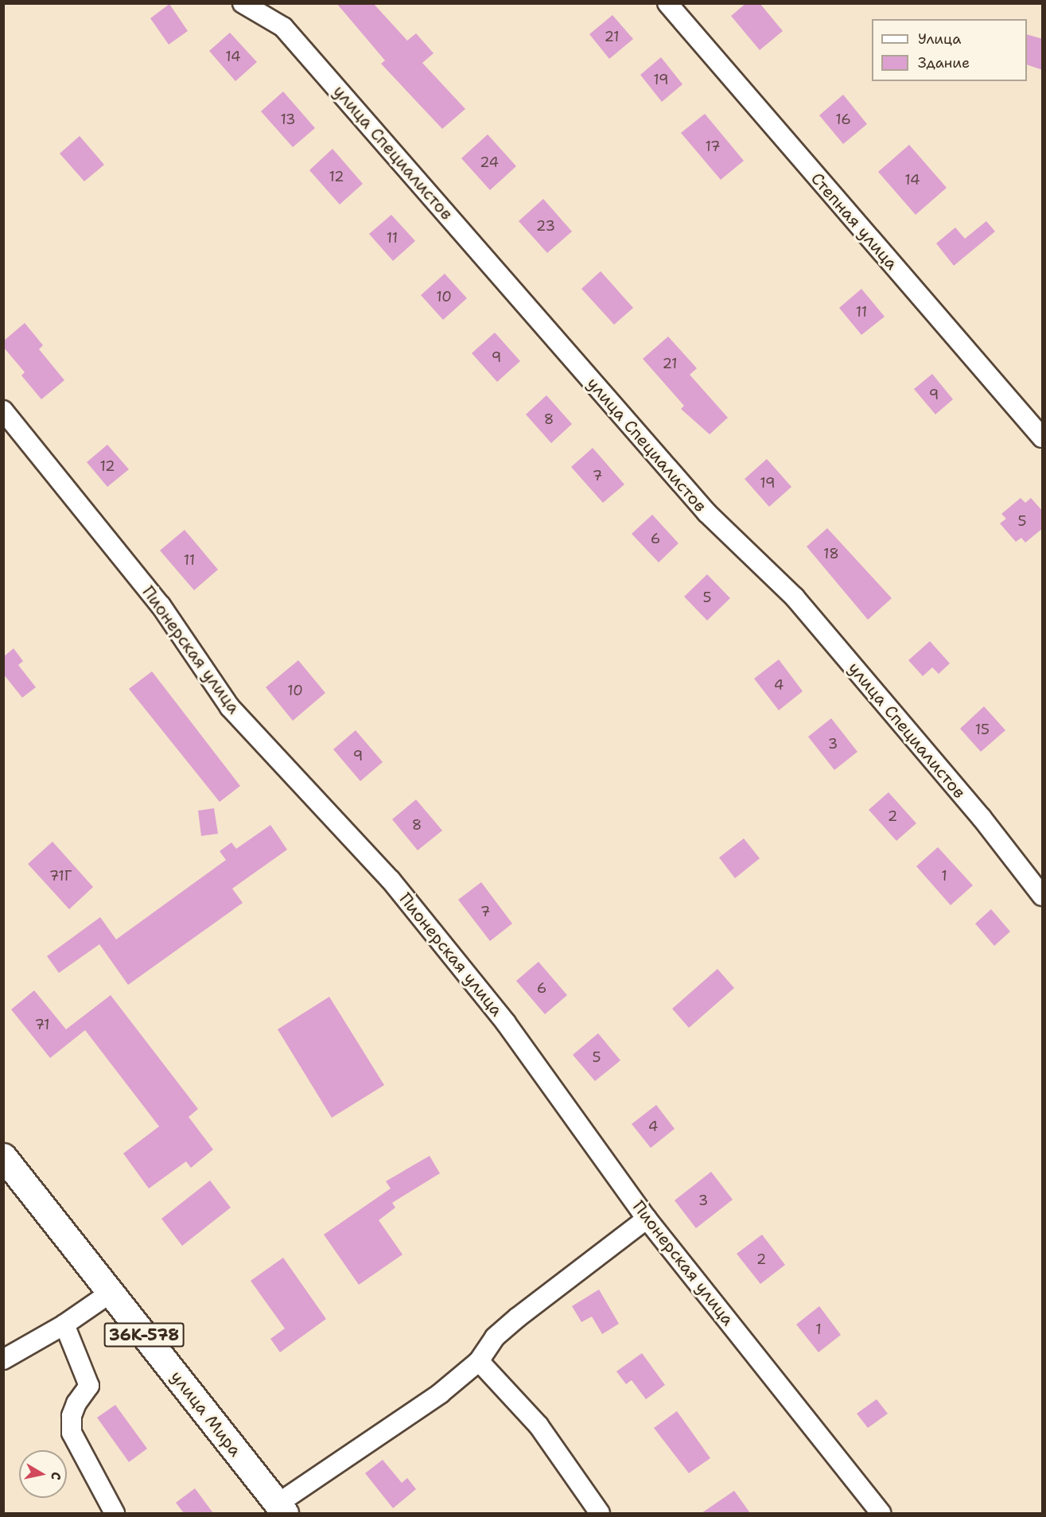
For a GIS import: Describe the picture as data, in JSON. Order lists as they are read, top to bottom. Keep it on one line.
{"streets":{"main road":["36К-578","улица Мира"],"street":["улица Специалистов","Степная улица","Пионерская улица"]},"house_numbers":["21","14","19","13","16","17","24","12","14","23","11","10","11","9","21","9","8","12","7","19","5","6","18","11","5","4","10","15","3","9","2","8","71Г","1","7","6","71","5","4","3","2","1"],"legend":["Улица","Здание"],"north":"right"}
